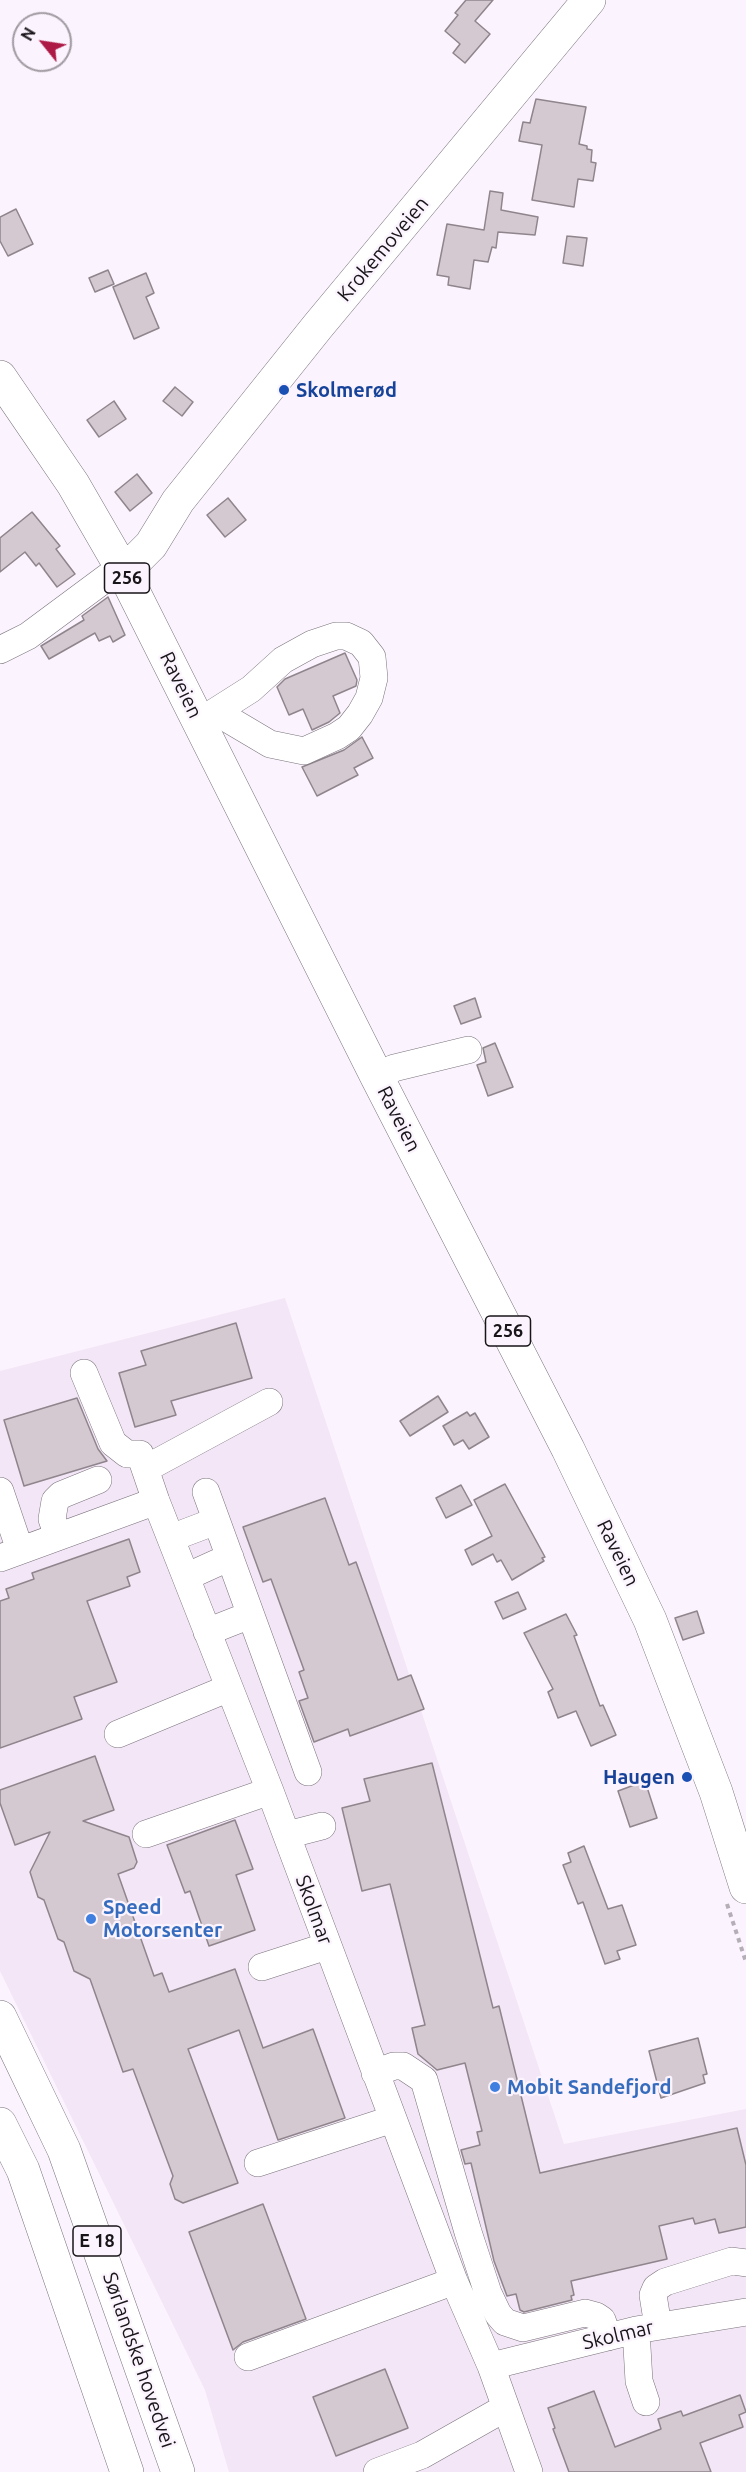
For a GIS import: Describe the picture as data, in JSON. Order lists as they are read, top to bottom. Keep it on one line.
{"streets":{"main road":["Krokemoveien","256","Raveien","E 18","Sørlandske hovedvei"],"street":["Skolmar"]},"crossings":[["Krokemoveien","Raveien"]],"places":["Skolmerød","Haugen","Speed Motorsenter","Mobit Sandefjord"],"north":"top left"}
